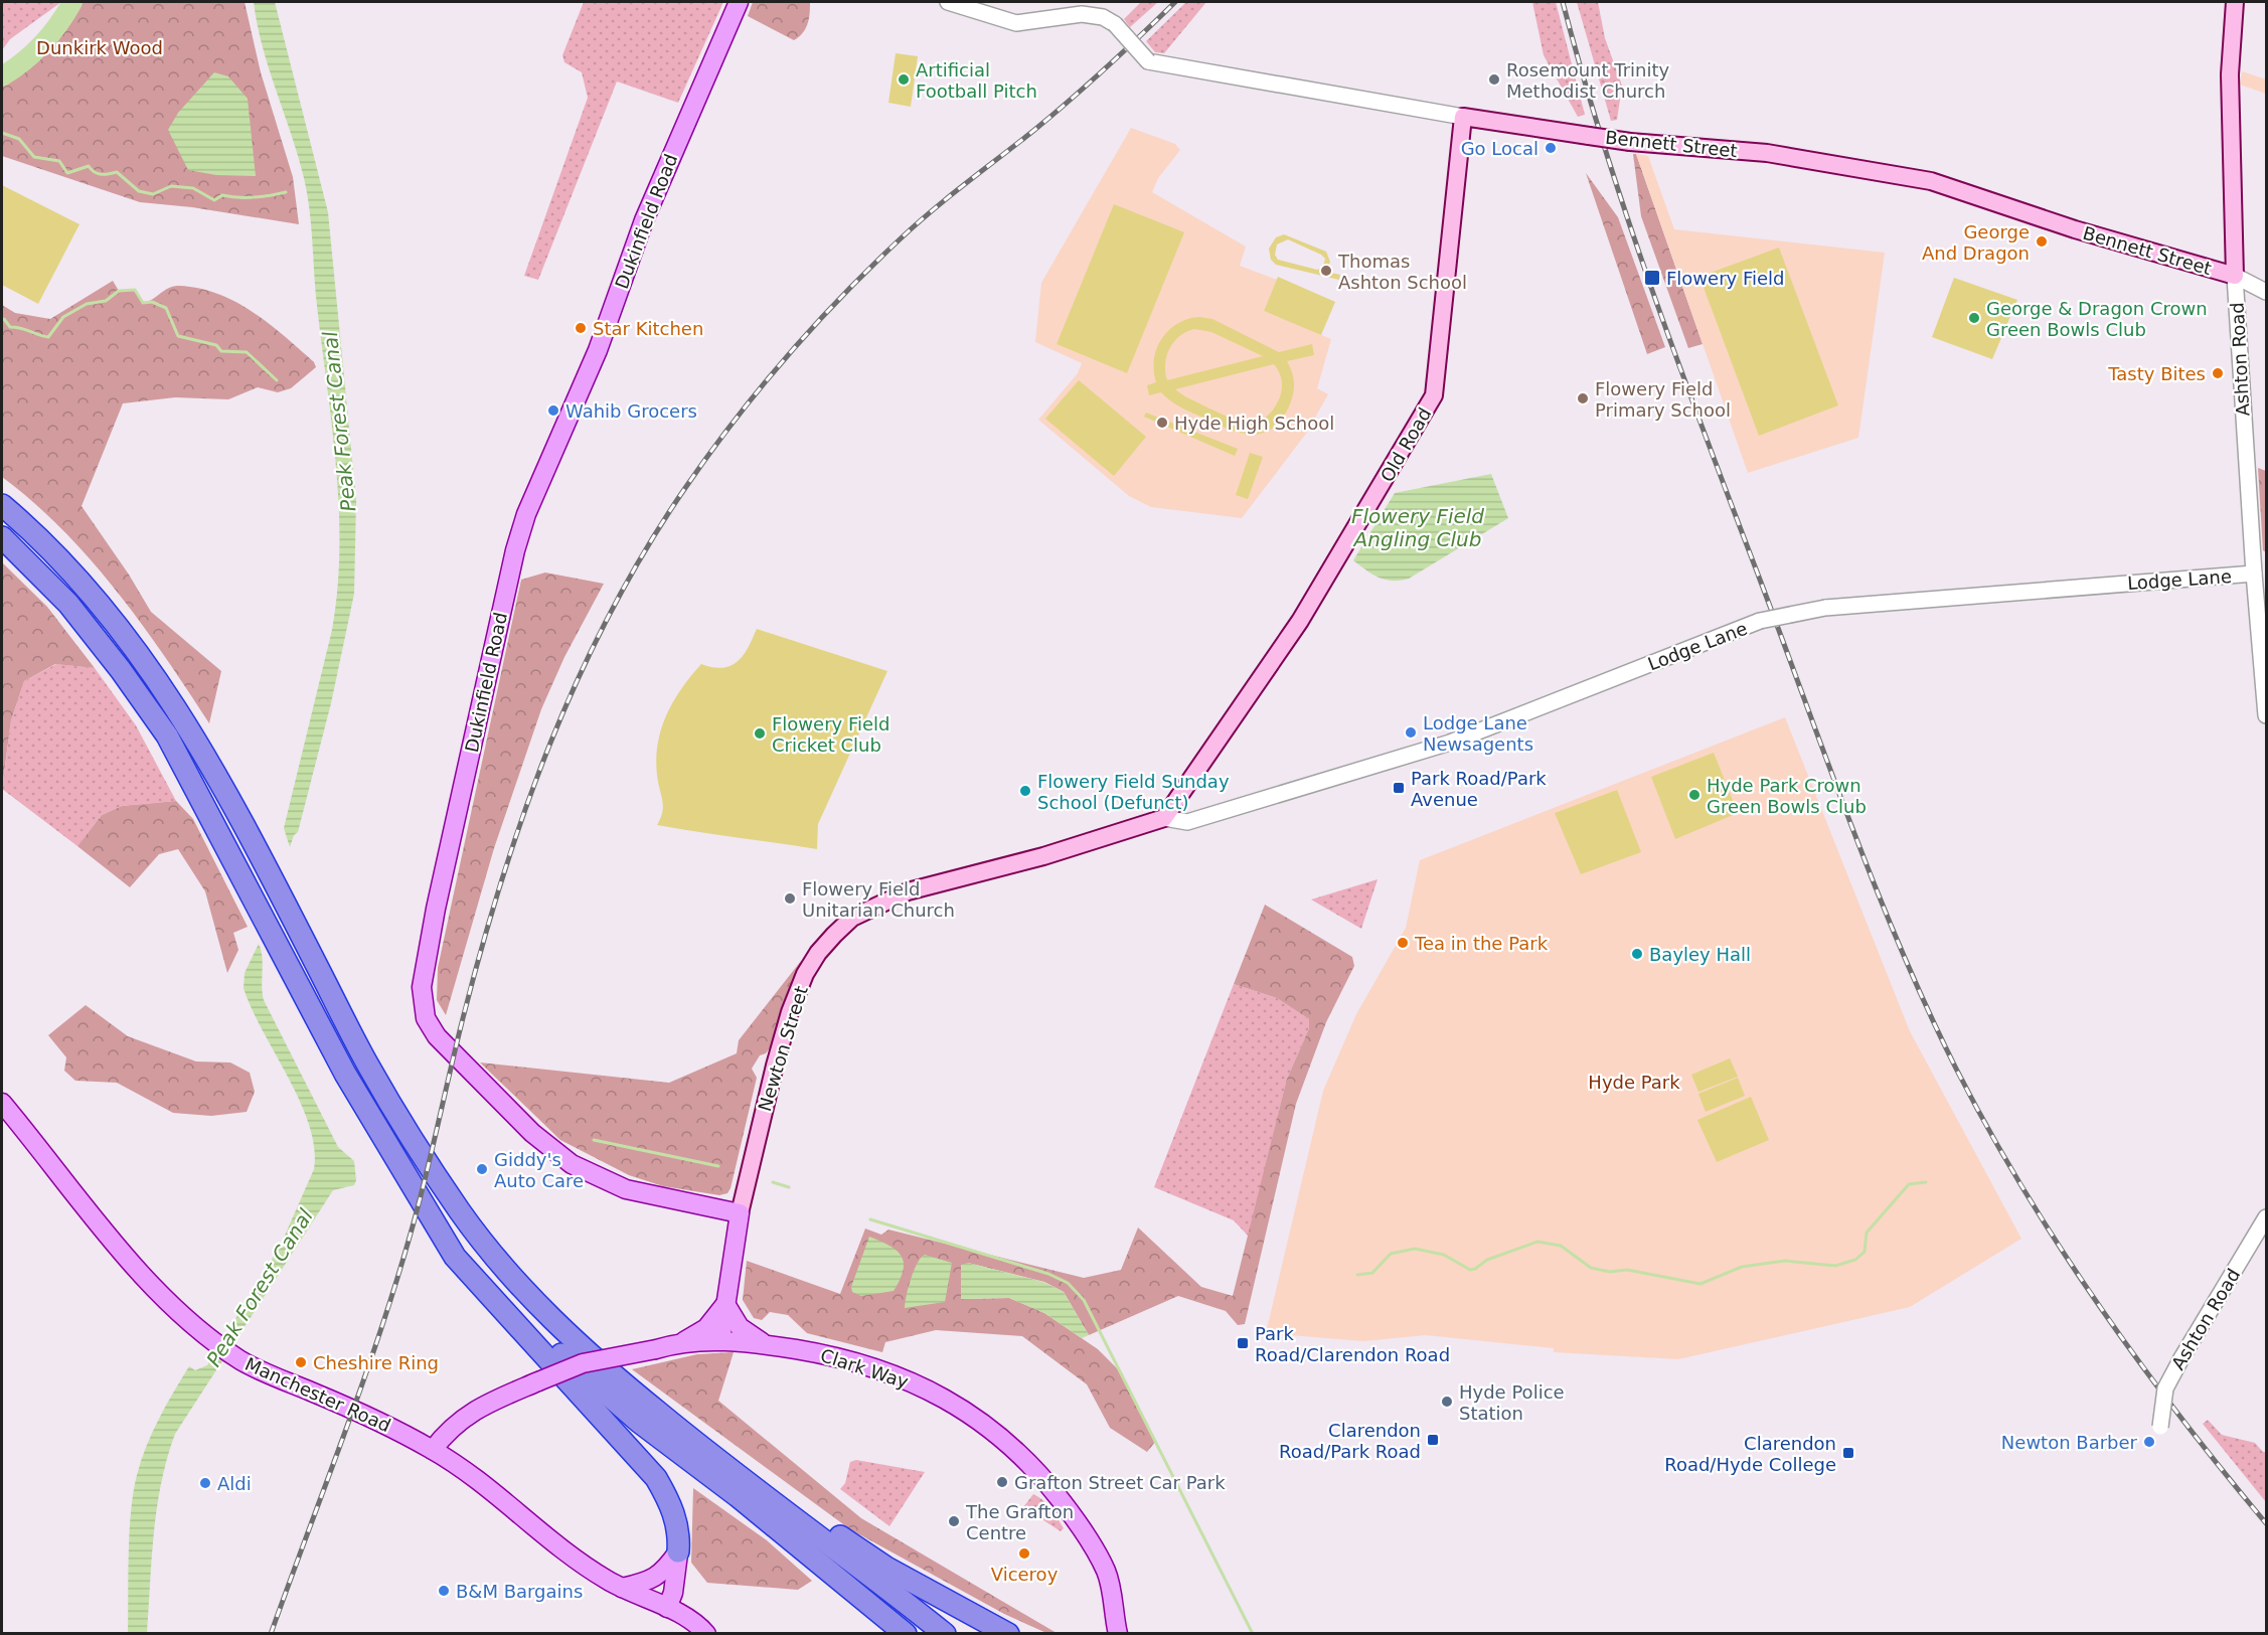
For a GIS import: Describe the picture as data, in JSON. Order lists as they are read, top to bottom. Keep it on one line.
{"streets":{"main road":["Bennett Street","Dukinfield Road","Ashton Road","Old Road","Newton Street","Clark Way","Manchester Road"],"street":["Lodge Lane"]},"crossings":[["Bennett Street","Ashton Road"],["Bennett Street","Old Road"],["Dukinfield Road","Newton Street"],["Ashton Road","Lodge Lane"],["Old Road","Lodge Lane"],["Old Road","Newton Street"],["Lodge Lane","Newton Street"],["Newton Street","Clark Way"],["Clark Way","Manchester Road"]],"water":["Peak Forest Canal","Flowery Field Angling Club"],"parks":["Dunkirk Wood","Hyde Park"],"places":{"other":["Artificial Football Pitch","Rosemount Trinity Methodist Church","Go Local","George And Dragon","Thomas Ashton School","George & Dragon Crown Green Bowls Club","Star Kitchen","Tasty Bites","Flowery Field Primary School","Wahib Grocers","Hyde High School","Lodge Lane Newsagents","Flowery Field Cricket Club","Flowery Field Sunday School (Defunct)","Hyde Park Crown Green Bowls Club","Flowery Field Unitarian Church","Tea in the Park","Bayley Hall","Giddy's Auto Care","Cheshire Ring","Hyde Police Station","Newton Barber","Grafton Street Car Park","Aldi","The Grafton Centre","Viceroy","B&M Bargains"],"transit":["Flowery Field","Park Road/Park Avenue","Park Road/Clarendon Road","Clarendon Road/Park Road","Clarendon Road/Hyde College"]}}
